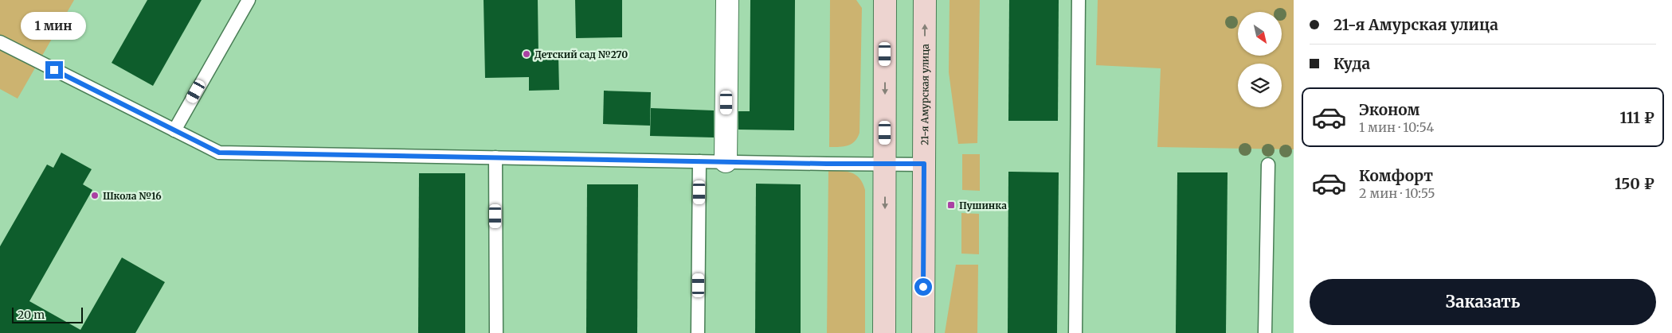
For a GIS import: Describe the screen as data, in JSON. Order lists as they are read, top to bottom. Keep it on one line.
{"streets":{"main road":["21-я Амурская улица"]},"places":{"other":["Детский сад №270","Школа №16"],"transit":["Пушинка"]},"scale_bar":"20 m","north":"bottom right","page":{"banner":["21-я Амурская улица","Куда"],"bubble":"1 мин","list":[{"name":"Эконом","note":"1 мин · 10:54","value":"111 ₽"},{"name":"Комфорт","note":"2 мин · 10:55","value":"150 ₽"}],"buttons":"Заказать","scale":"20 m"}}
